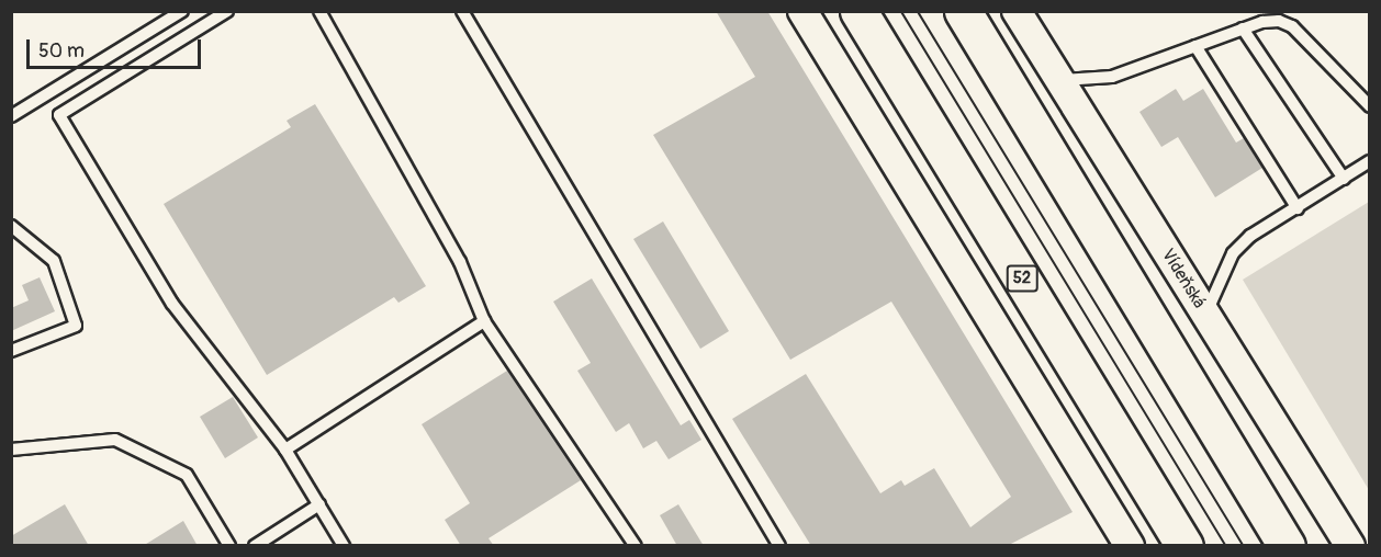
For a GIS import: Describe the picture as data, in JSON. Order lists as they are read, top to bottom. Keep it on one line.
{"streets":{"highway":["52"],"street":["Vídeňská"]},"scale_bar":"50 m"}
